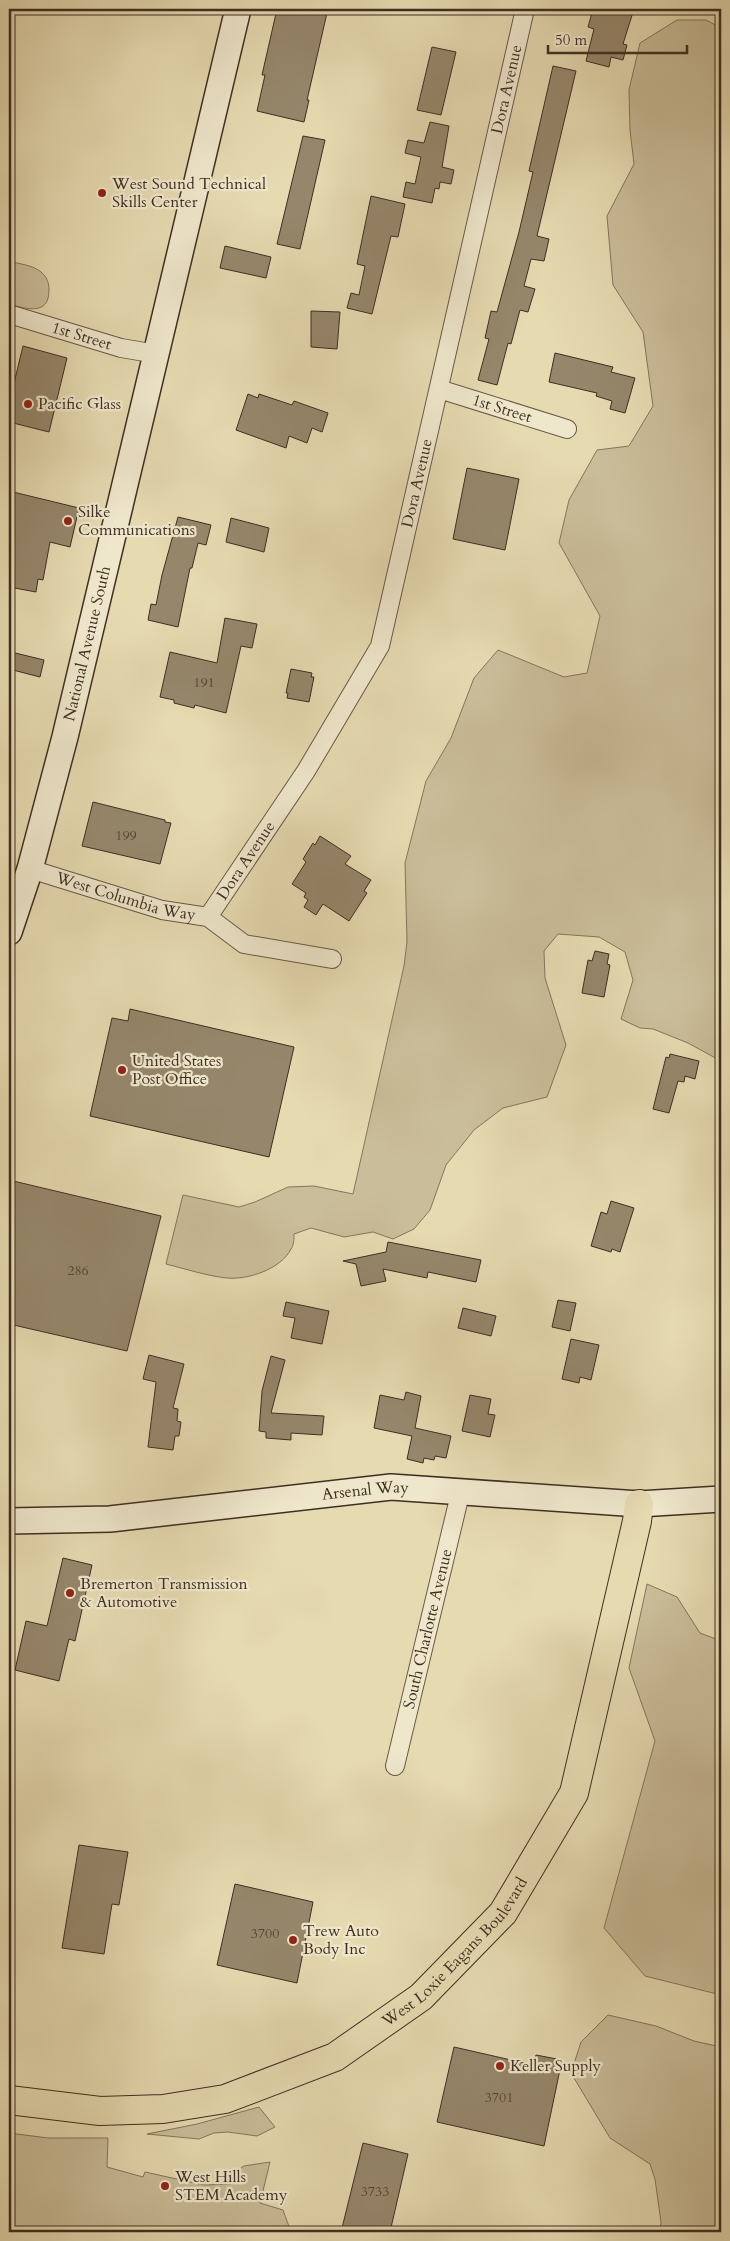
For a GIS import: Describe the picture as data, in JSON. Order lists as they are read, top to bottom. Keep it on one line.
{"streets":{"main road":["National Avenue South","Arsenal Way","West Loxie Eagans Boulevard"],"street":["Dora Avenue","1st Street","West Columbia Way","South Charlotte Avenue"]},"crossings":[["Dora Avenue","1st Street"],["Dora Avenue","West Columbia Way"],["1st Street","National Avenue South"],["National Avenue South","West Columbia Way"],["Arsenal Way","South Charlotte Avenue"],["Arsenal Way","West Loxie Eagans Boulevard"]],"places":["West Sound Technical Skills Center","Pacific Glass","Silke Communications","United States Post Office","Bremerton Transmission & Automotive","Trew Auto Body Inc","Keller Supply","West Hills STEM Academy"],"house_numbers":["191","199","286","3700","3701","3733"],"scale_bar":"50 m"}
